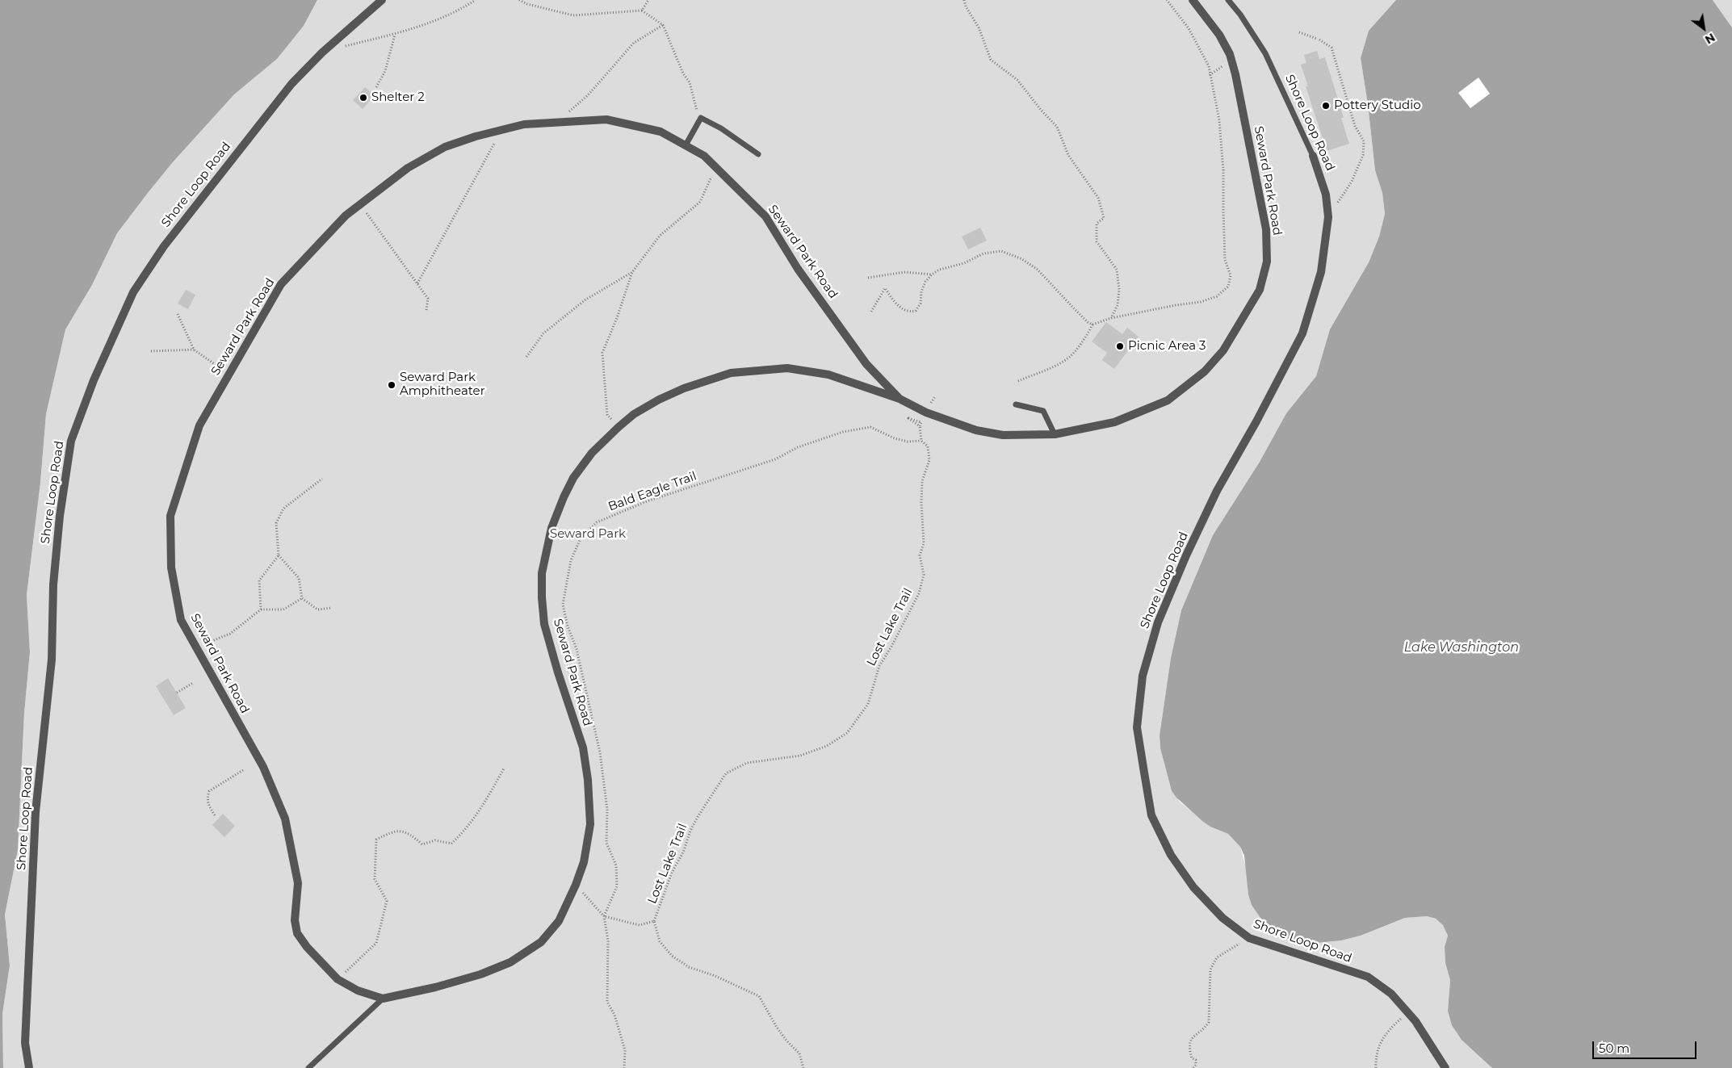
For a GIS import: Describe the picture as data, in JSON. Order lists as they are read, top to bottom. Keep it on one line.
{"streets":{"street":["Shore Loop Road","Seward Park Road"],"path":["Bald Eagle Trail","Lost Lake Trail"]},"crossings":[["Bald Eagle Trail","Lost Lake Trail"]],"water":["Lake Washington"],"parks":["Seward Park"],"places":["Shelter 2","Pottery Studio","Picnic Area 3","Seward Park Amphitheater"],"scale_bar":"50 m","north":"bottom right"}
